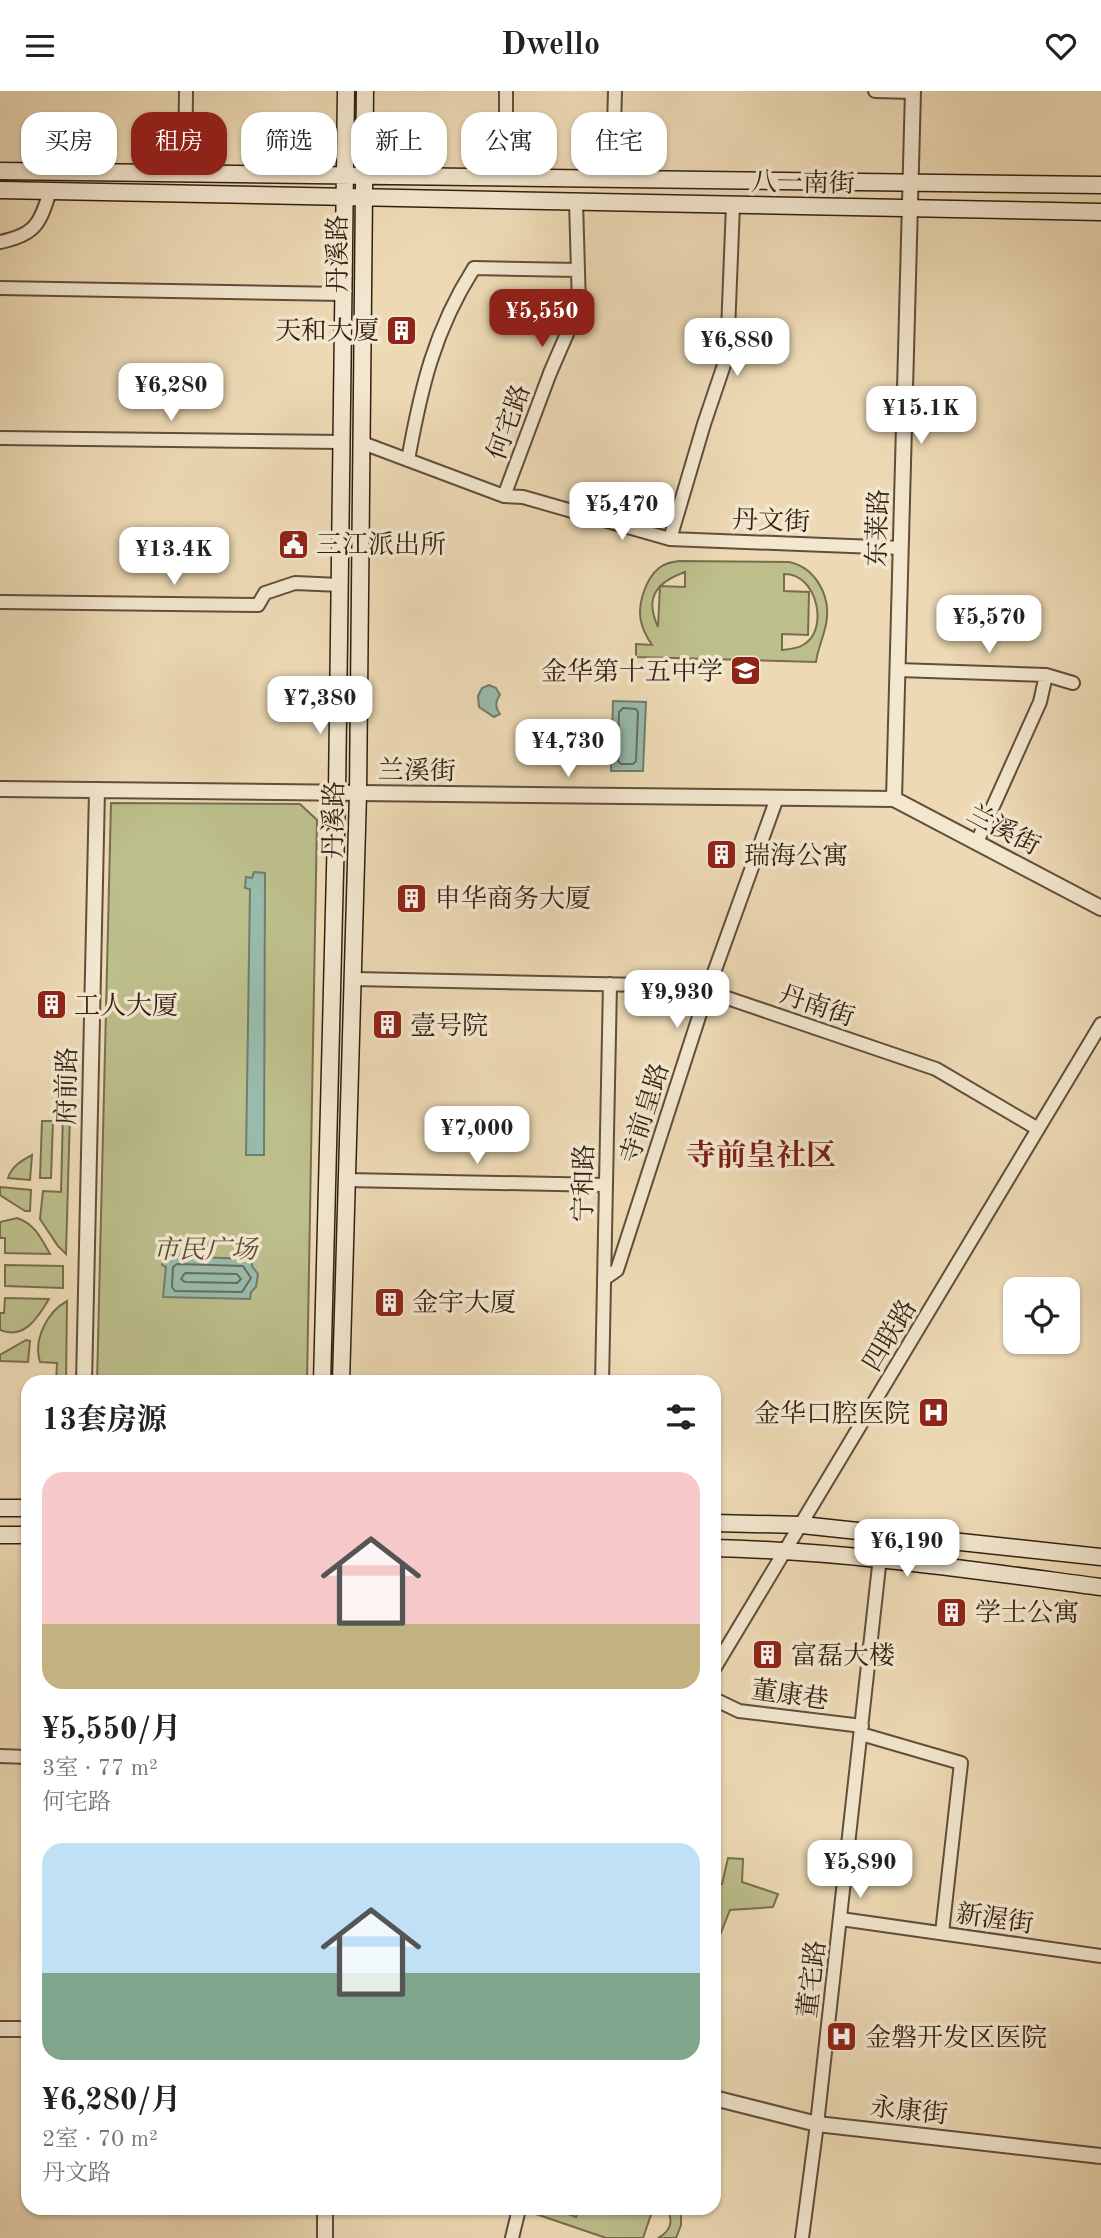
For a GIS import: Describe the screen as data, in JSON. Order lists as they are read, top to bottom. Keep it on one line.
{"streets":{"main road":["八一南街","丹溪路"],"street":["何宅路","丹文街","东莱路","兰溪街","丹南街","府前路","寺前皇路","宁和路","四联路","董康巷","新渥街","董宅路","永康街"]},"crossings":[["八一南街","丹溪路"],["八一南街","何宅路"],["八一南街","东莱路"],["丹溪路","丹文街"],["丹溪路","兰溪街"],["丹溪路","丹南街"],["何宅路","丹文街"],["丹文街","东莱路"],["东莱路","兰溪街"],["兰溪街","府前路"],["兰溪街","寺前皇路"],["丹南街","寺前皇路"],["丹南街","宁和路"],["丹南街","四联路"],["寺前皇路","宁和路"],["董康巷","新渥街"],["董康巷","董宅路"],["新渥街","董宅路"],["董宅路","永康街"]],"districts":["寺前皇社区"],"parks":["市民广场"],"places":{"building":["天和大厦","瑞海公寓","申华商务大厦","工人大厦","壹号院","金宇大厦","学士公寓","富磊大楼"],"public building":["三江派出所"],"school or university":["金华第十五中学"],"hospital":["金华口腔医院","金磐开发区医院"]},"page":{"header":"Dwello","chip":["买房","租房","筛选","新上","公寓","住宅"],"price":["¥5,550","¥6,880","¥6,280","¥15.1K","¥5,470","¥13.4K","¥5,570","¥7,380","¥4,730","¥9,930","¥7,000","¥6,190","¥5,890"],"heading":"13套房源","list":[{"name":"¥5,550/月","note":"3室 · 77 m² · 何宅路"},{"name":"¥6,280/月","note":"2室 · 70 m² · 丹文路"}]}}
